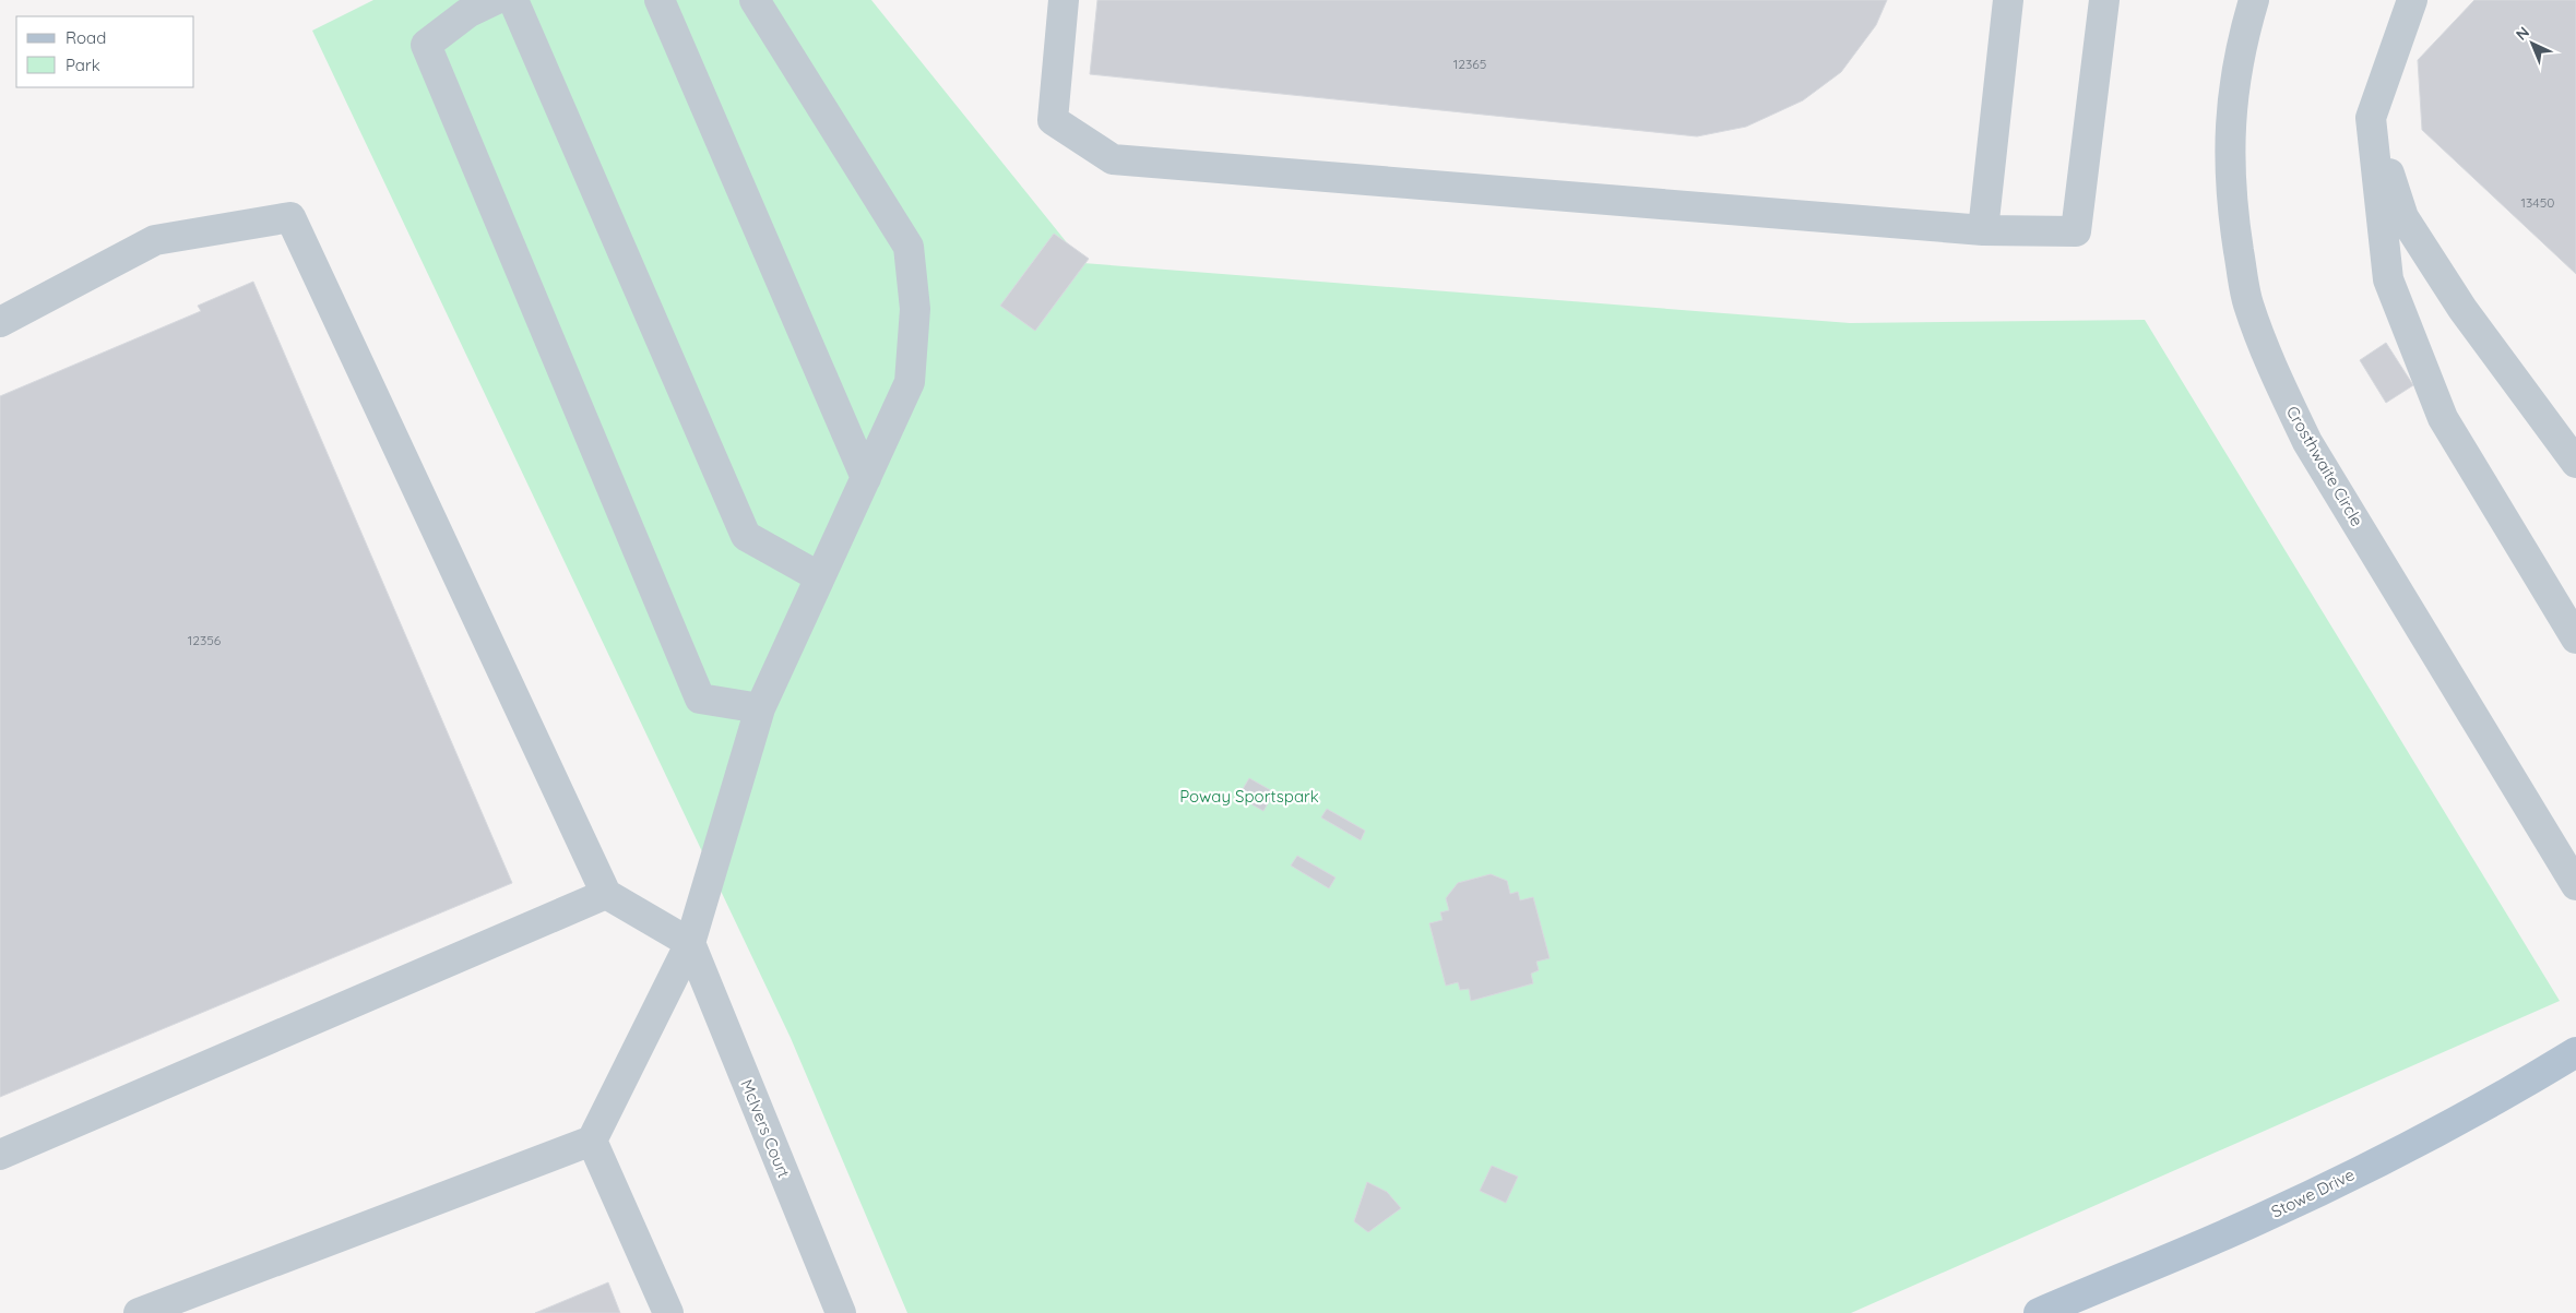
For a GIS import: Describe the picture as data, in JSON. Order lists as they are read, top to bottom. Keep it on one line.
{"streets":{"main road":["Stowe Drive"],"street":["Crosthwaite Circle","McIvers Court"]},"parks":["Poway Sportspark"],"house_numbers":["12365","13450","12356"],"legend":["Road","Park"],"north":"top left"}
